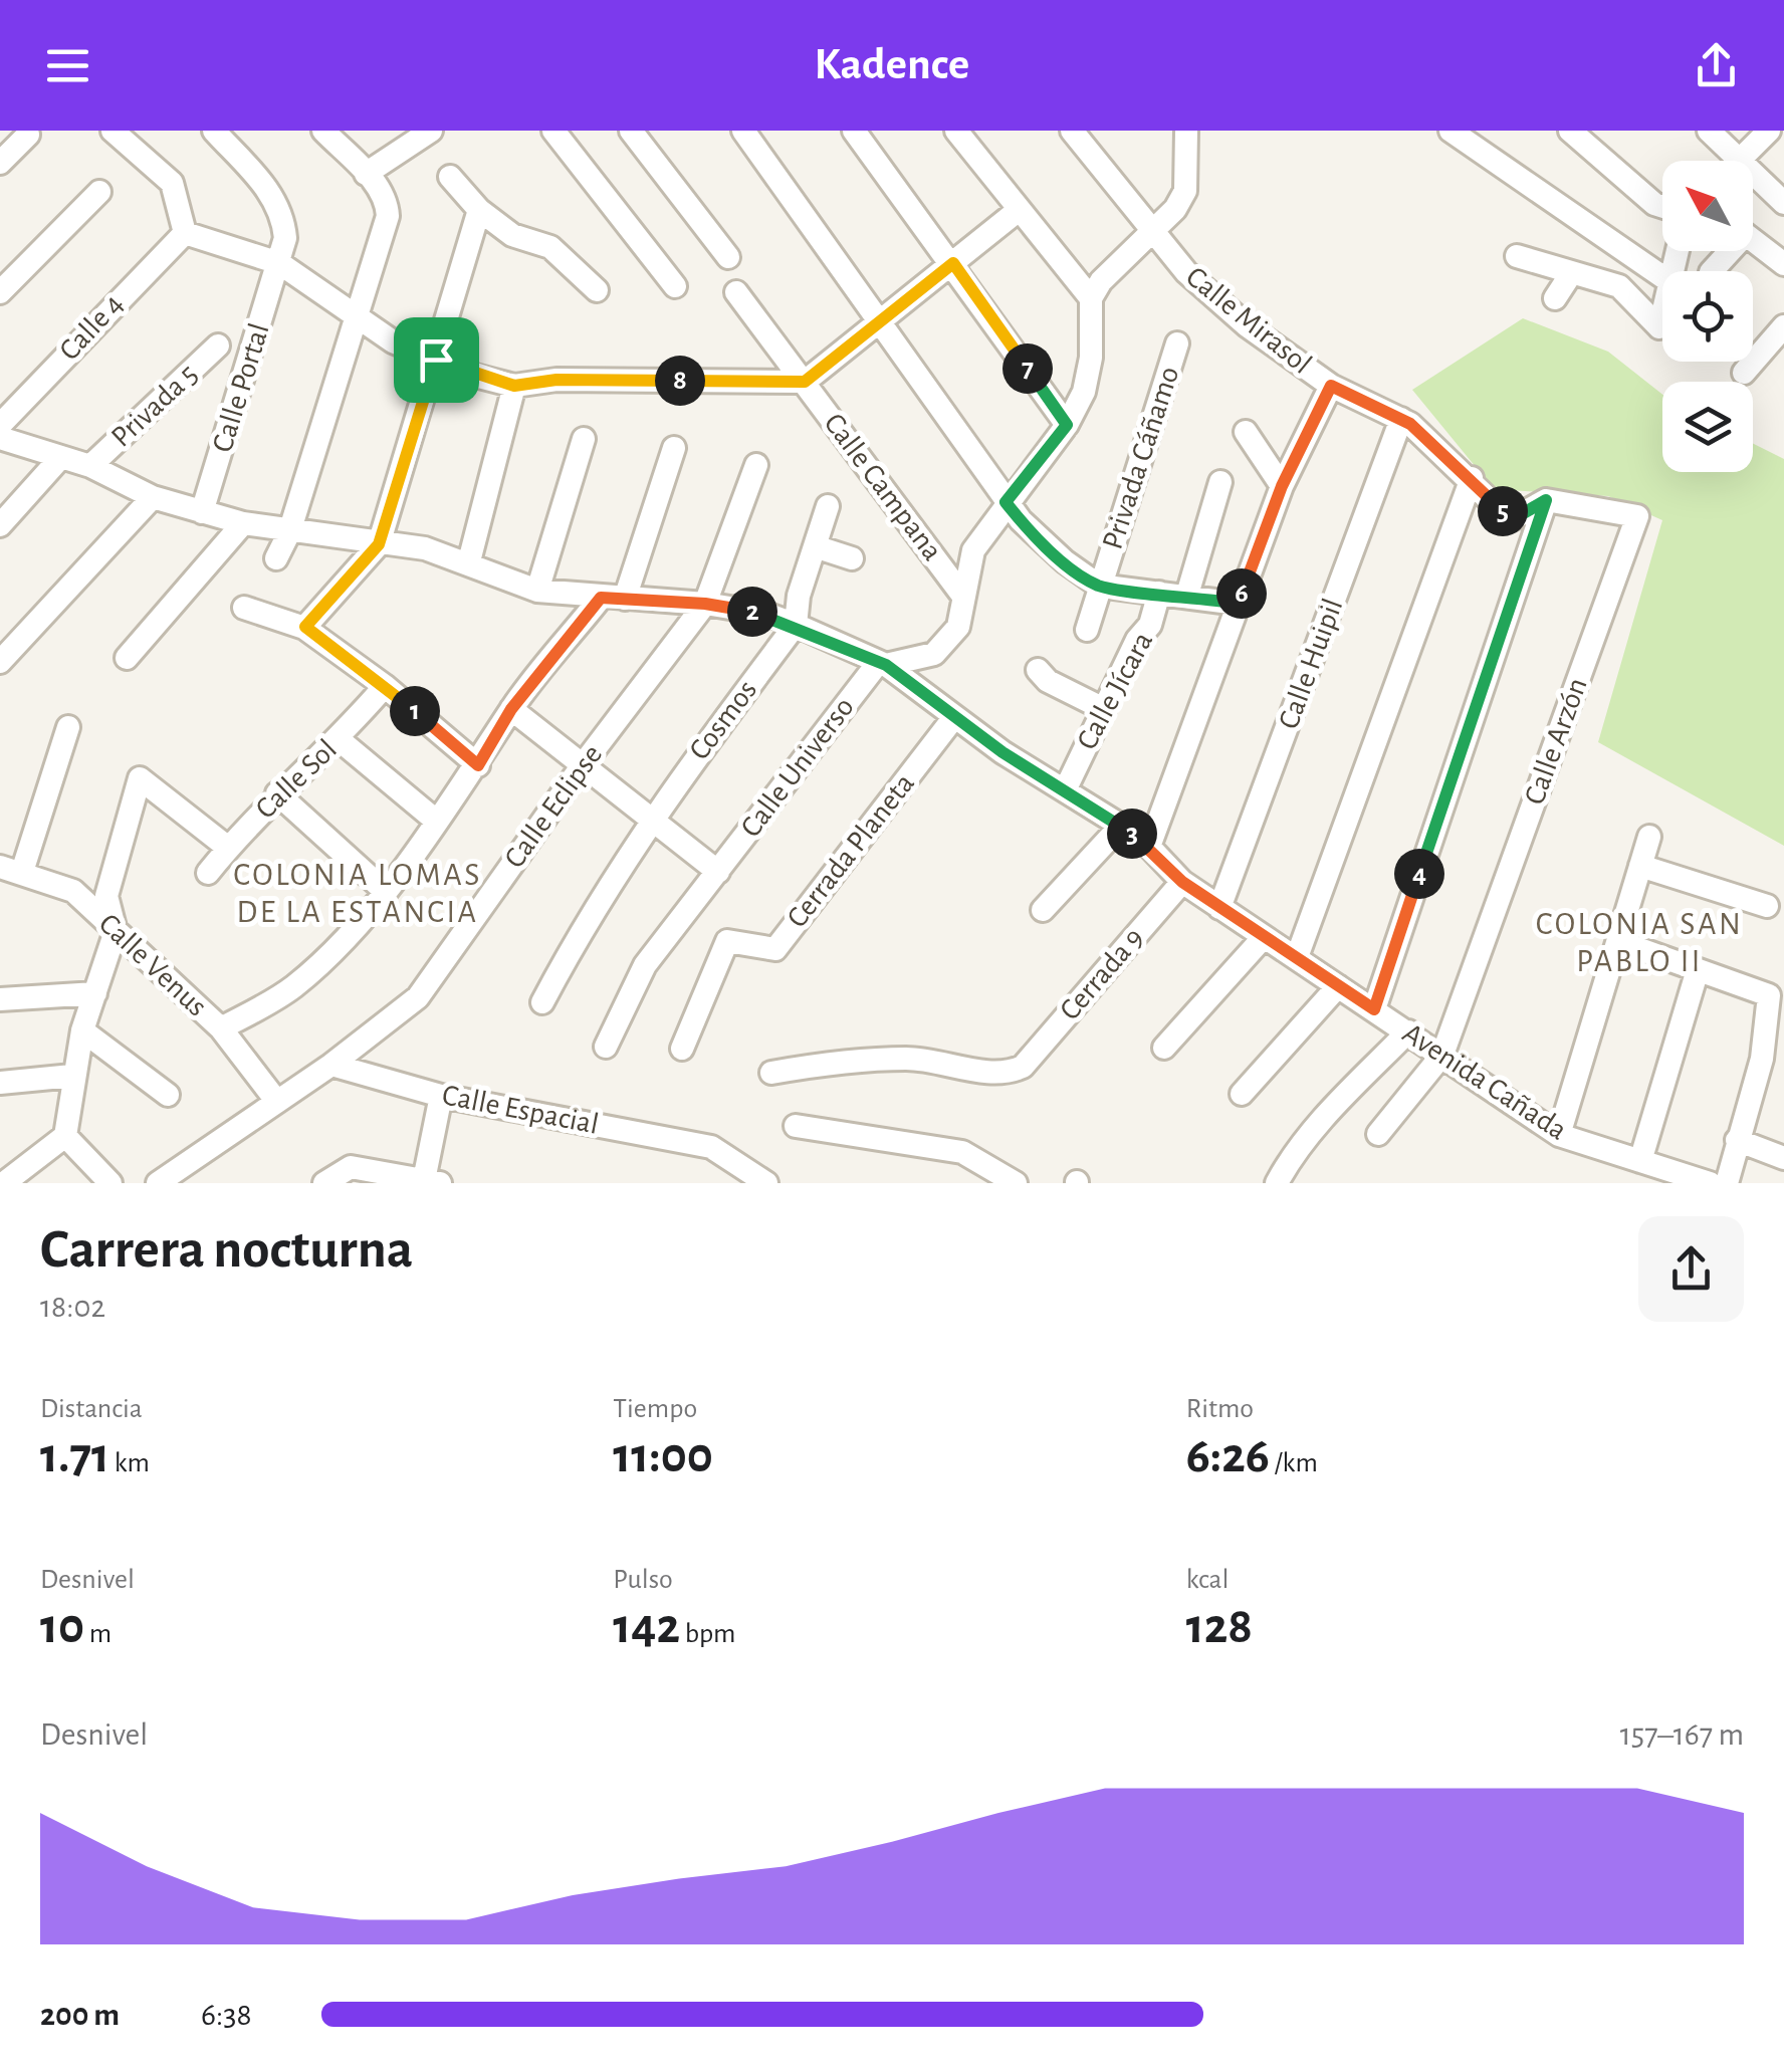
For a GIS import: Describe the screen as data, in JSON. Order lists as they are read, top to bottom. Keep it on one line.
{"streets":{"street":["Calle Mirasol","Calle 4","Calle Portal","Privada 5","Privada Cáñamo","Calle Campana","Calle Huipil","Calle Jícara","Cosmos","Calle Arzón","Calle Universo","Calle Sol","Calle Eclipse","Cerrada Planeta","Calle Venus","Cerrada 9","Avenida Cañada","Calle Espacial"]},"crossings":[["Calle Mirasol","Calle Huipil"],["Calle Mirasol","Calle Arzón"],["Calle Portal","Avenida Cañada"],["Privada 5","Avenida Cañada"],["Calle Huipil","Avenida Cañada"],["Calle Jícara","Avenida Cañada"],["Cosmos","Avenida Cañada"],["Calle Arzón","Avenida Cañada"],["Calle Universo","Avenida Cañada"],["Calle Eclipse","Calle Venus"],["Calle Eclipse","Avenida Cañada"],["Calle Eclipse","Calle Espacial"],["Cerrada Planeta","Avenida Cañada"],["Cerrada 9","Avenida Cañada"]],"districts":["COLONIA LOMAS DE LA ESTANCIA","COLONIA SAN PABLO II"],"north":"top left","page":{"header":"Kadence","pins":["7","8","5","6","2","1","3","4"],"heading":["Carrera nocturna","18:02"],"stats":[["Distancia","1.71 km"],["Tiempo","11:00"],["Ritmo","6:26 /km"],["Desnivel","10 m"],["Pulso","142 bpm"],["kcal","128"]],"chart":["Desnivel","157–167 m"],"list":[{"name":"200 m","note":"6:38"}]}}
